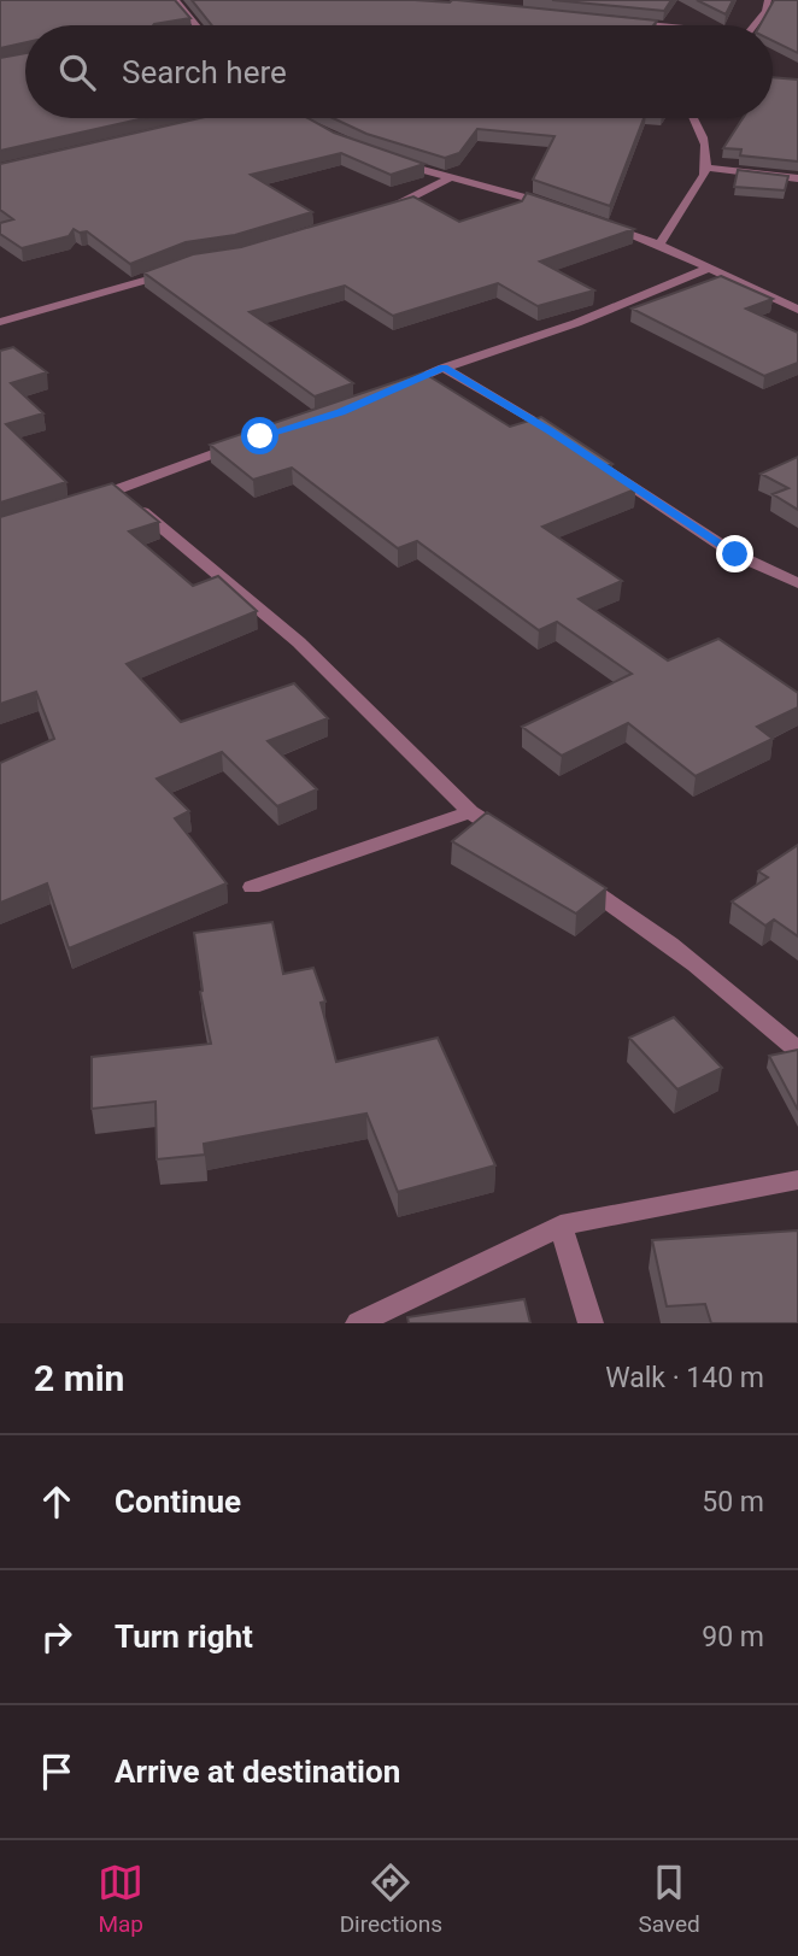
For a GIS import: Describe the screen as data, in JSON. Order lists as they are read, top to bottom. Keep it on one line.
{"page":{"search":"Search here","heading":["2 min","Walk · 140 m"],"list":[["Continue","50 m"],["Turn right","90 m"],"Arrive at destination"],"nav":["Map","Directions","Saved"]}}
